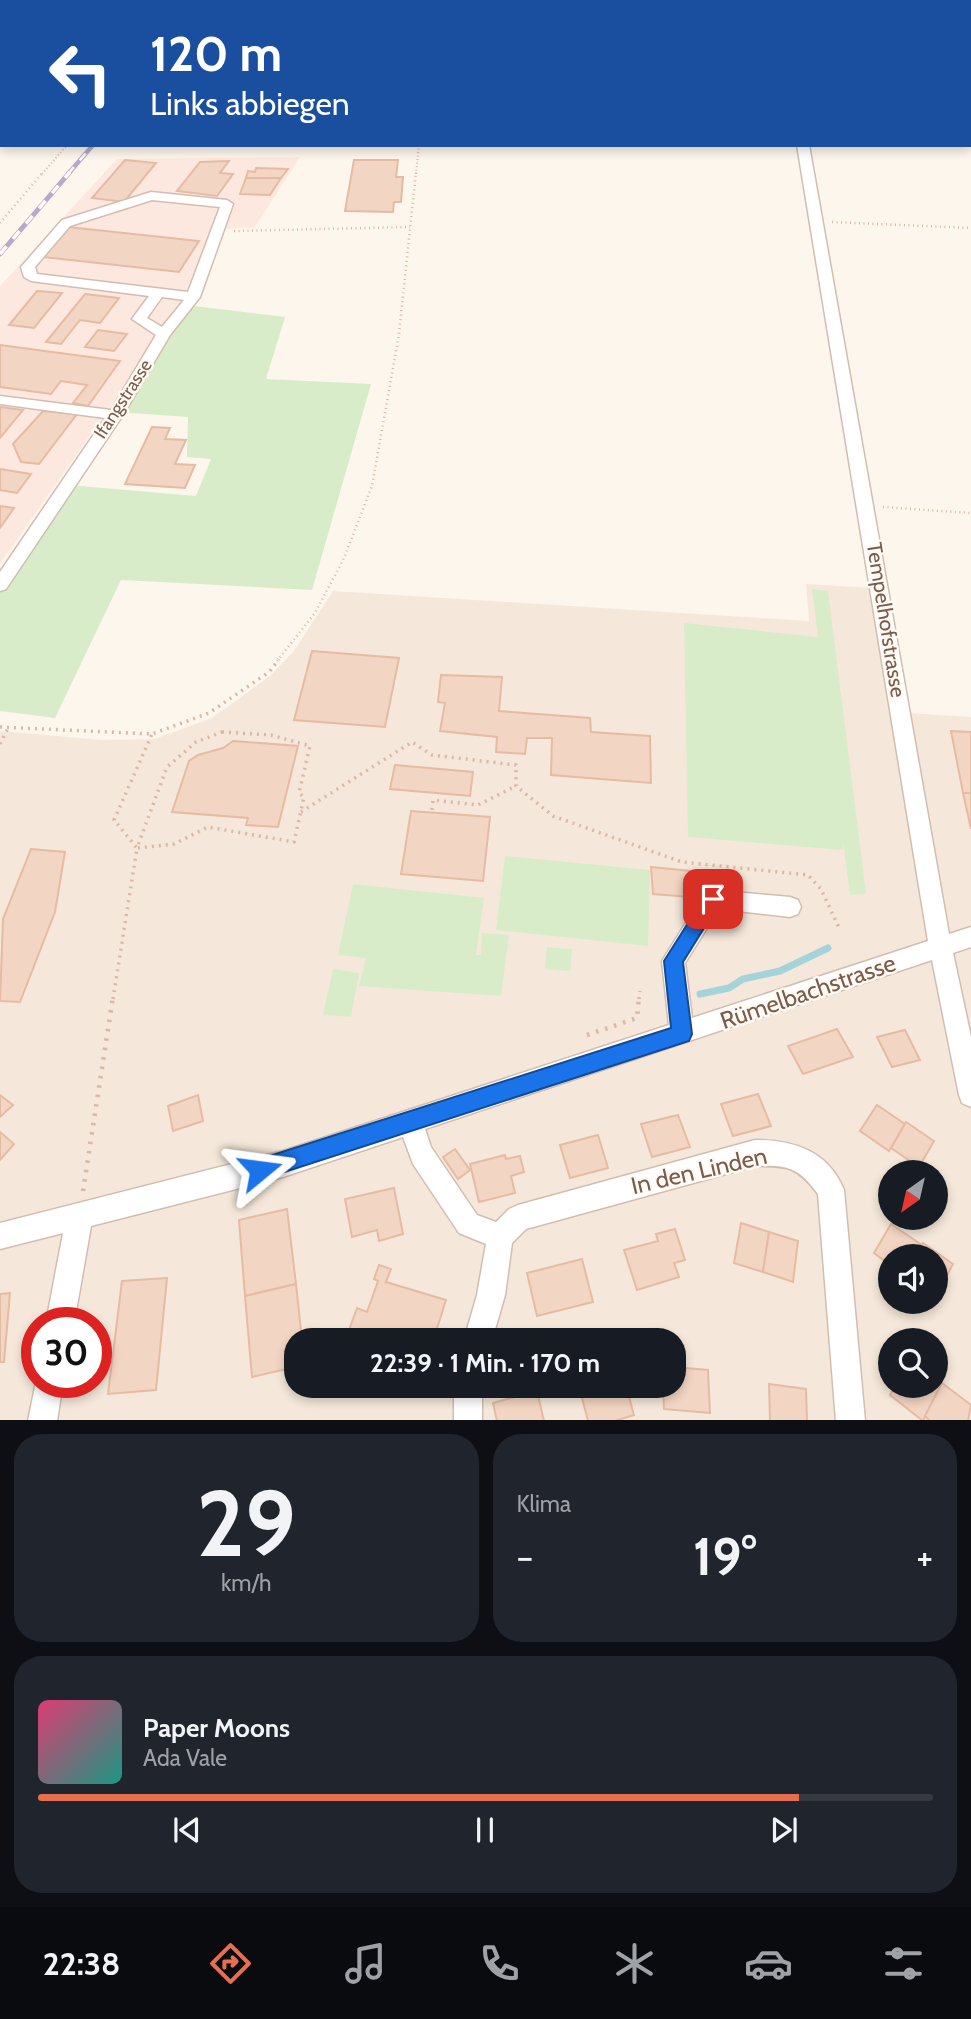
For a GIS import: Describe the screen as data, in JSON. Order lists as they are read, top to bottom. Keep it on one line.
{"streets":{"street":["Ifangstrasse","Tempelhofstrasse","Rümelbachstrasse","In den Linden"]},"crossings":[["Tempelhofstrasse","Rümelbachstrasse"]],"north":"bottom left","page":{"turn":["120 m","Links abbiegen"],"limit":"30","trip":"22:39 · 1 Min. · 170 m","tile":[["29","km/h"],"Klima"],"heat":["−","19°","+"],"song":["Paper Moons","Ada Vale"],"tabs":"22:38"}}
